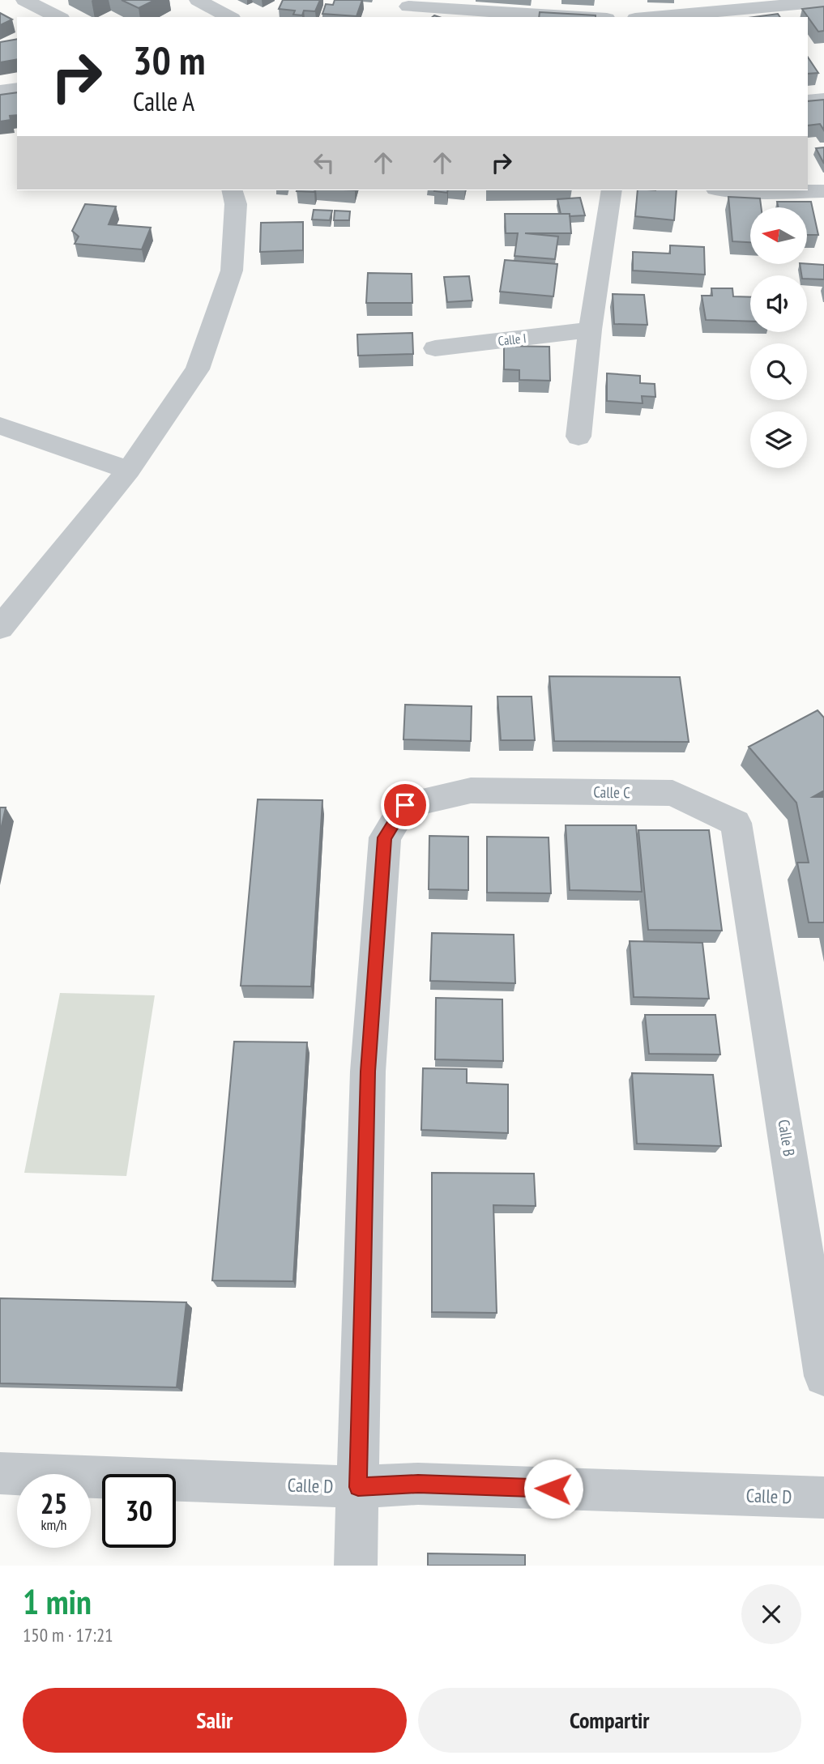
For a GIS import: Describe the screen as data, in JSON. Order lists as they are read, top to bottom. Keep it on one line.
{"streets":{"street":["Calle I","Calle C","Calle B","Calle D"]},"crossings":[["Calle C","Calle B"],["Calle C","Calle D"]],"north":"left","page":{"turn":["30 m","Calle A"],"speed":"25 km/h","limit":"30","heading":["1 min","150 m · 17:21"],"buttons":["Salir","Compartir"]}}
